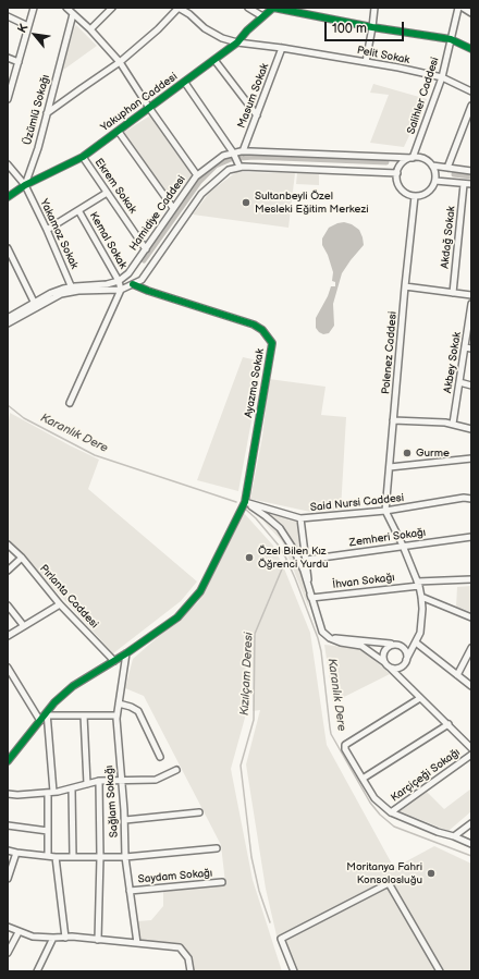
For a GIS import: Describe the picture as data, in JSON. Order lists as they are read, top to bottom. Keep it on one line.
{"streets":{"street":["Pelit Sokak","Masum Sokak","Salihler Caddesi","Yakuphan Caddesi","Üzümlü Sokağı","Ekrem Sokak","Hamidiye Caddesi","Yakamoz Sokak","Akdağ Sokak","Kemal Sokak","Polenez Caddesi","Akbey Sokak","Ayazma Sokak","Said Nursi Caddesi","Zemheri Sokağı","İhvan Sokağı","Pırlanta Caddesi","Karçiçeği Sokağı","Sağlam Sokağı","Saydam Sokağı"]},"crossings":[["Pelit Sokak","Masum Sokak"],["Pelit Sokak","Salihler Caddesi"],["Pelit Sokak","Yakuphan Caddesi"],["Masum Sokak","Hamidiye Caddesi"],["Salihler Caddesi","Hamidiye Caddesi"],["Salihler Caddesi","Polenez Caddesi"],["Yakuphan Caddesi","Üzümlü Sokağı"],["Yakuphan Caddesi","Ekrem Sokak"],["Yakuphan Caddesi","Yakamoz Sokak"],["Üzümlü Sokağı","Yakamoz Sokak"],["Ekrem Sokak","Hamidiye Caddesi"],["Hamidiye Caddesi","Kemal Sokak"],["Hamidiye Caddesi","Polenez Caddesi"],["Polenez Caddesi","Said Nursi Caddesi"],["Ayazma Sokak","Said Nursi Caddesi"],["Sağlam Sokağı","Saydam Sokağı"]],"water":["Karanlık Dere","Kızılçam Deresi"],"places":["Sultanbeyli Özel Mesleki Eğitim Merkezi","Gurme","Özel Bilen Kız Öğrenci Yurdu","Moritanya Fahri Konsolosluğu"],"scale_bar":"100 m","north":"top left"}
